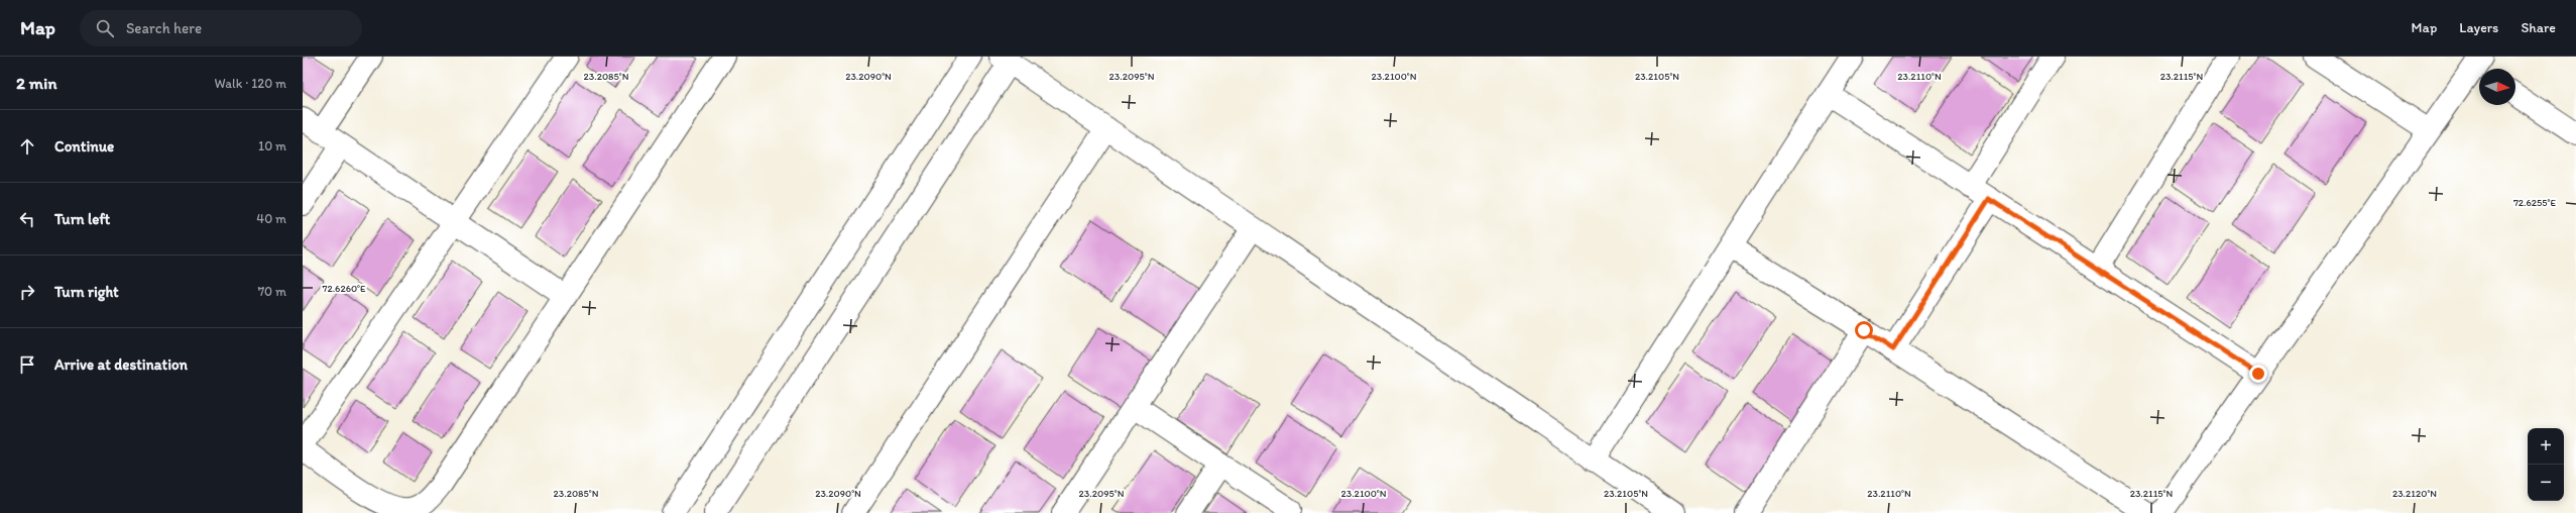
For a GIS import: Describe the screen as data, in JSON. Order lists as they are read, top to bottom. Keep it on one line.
{"north":"right","page":{"header":"Map","search":"Search here","nav":["Map","Layers","Share"],"heading":["2 min","Walk · 120 m"],"list":[["Continue","10 m"],["Turn left","40 m"],["Turn right","70 m"],"Arrive at destination"],"map_buttons":["+","−"]},"coordinates":["23.2085°N","23.2090°N","23.2095°N","23.2100°N","23.2105°N","23.2110°N","23.2115°N","72.6255°E","72.6260°E","23.2120°N"]}
